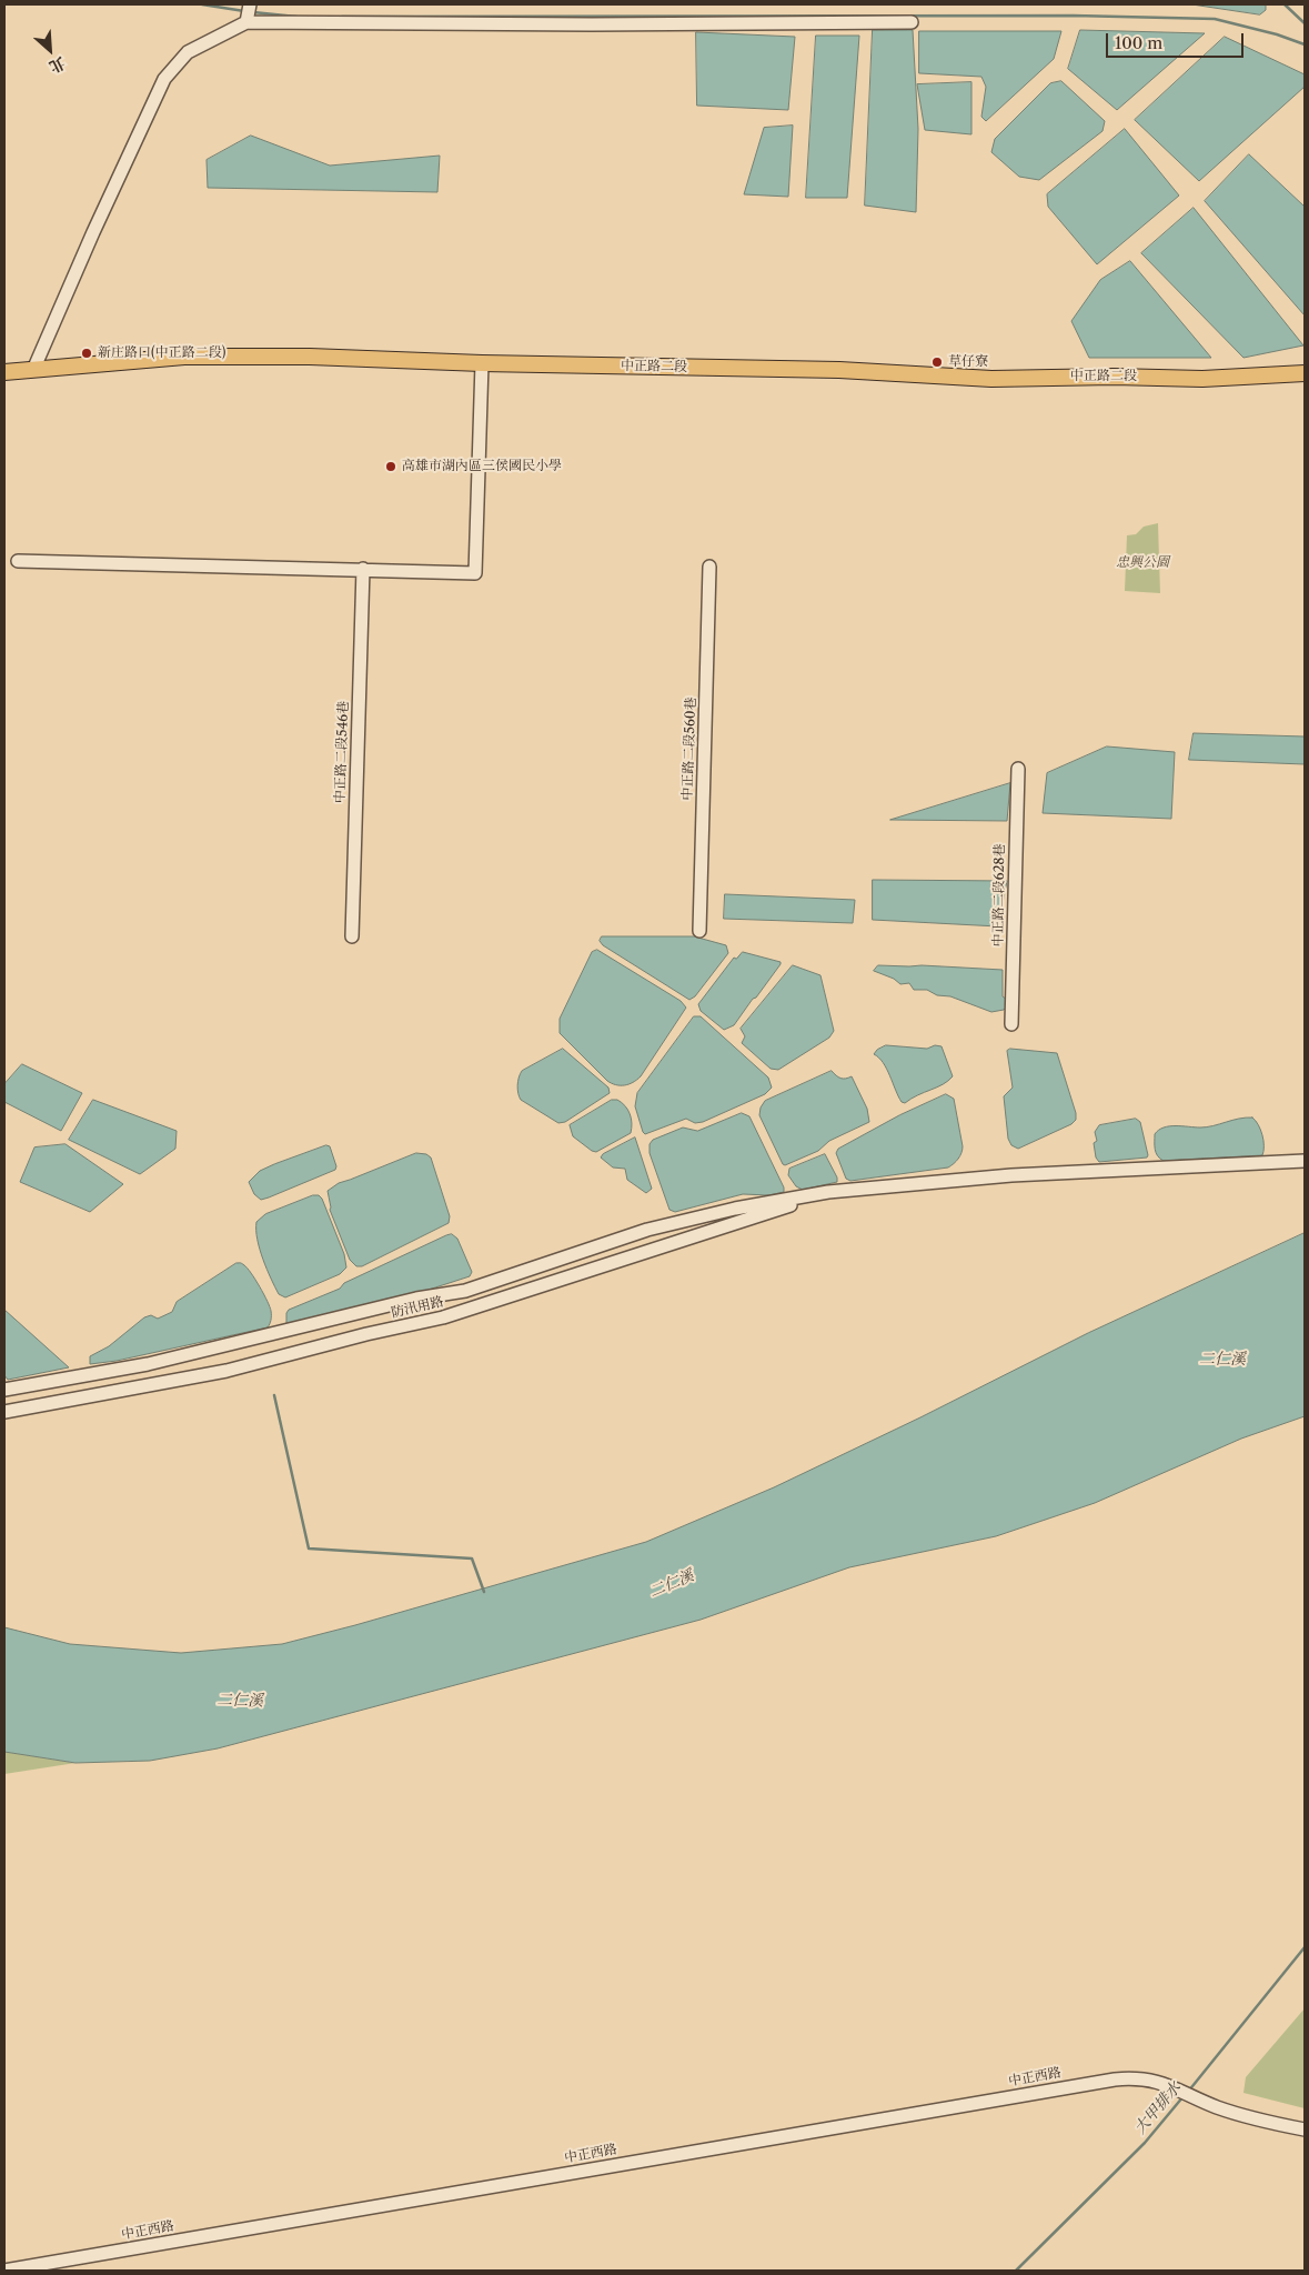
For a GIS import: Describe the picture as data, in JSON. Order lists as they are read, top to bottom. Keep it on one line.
{"streets":{"main road":["中正路二段"],"street":["中正路二段560巷","中正路二段546巷","中正路二段628巷","防汛用路","中正西路"]},"water":["二仁溪","大甲排水"],"parks":["忠興公園"],"places":["新庄路口(中正路二段)","草仔寮","高雄市湖內區三侯國民小學"],"scale_bar":"100 m","north":"bottom right"}
